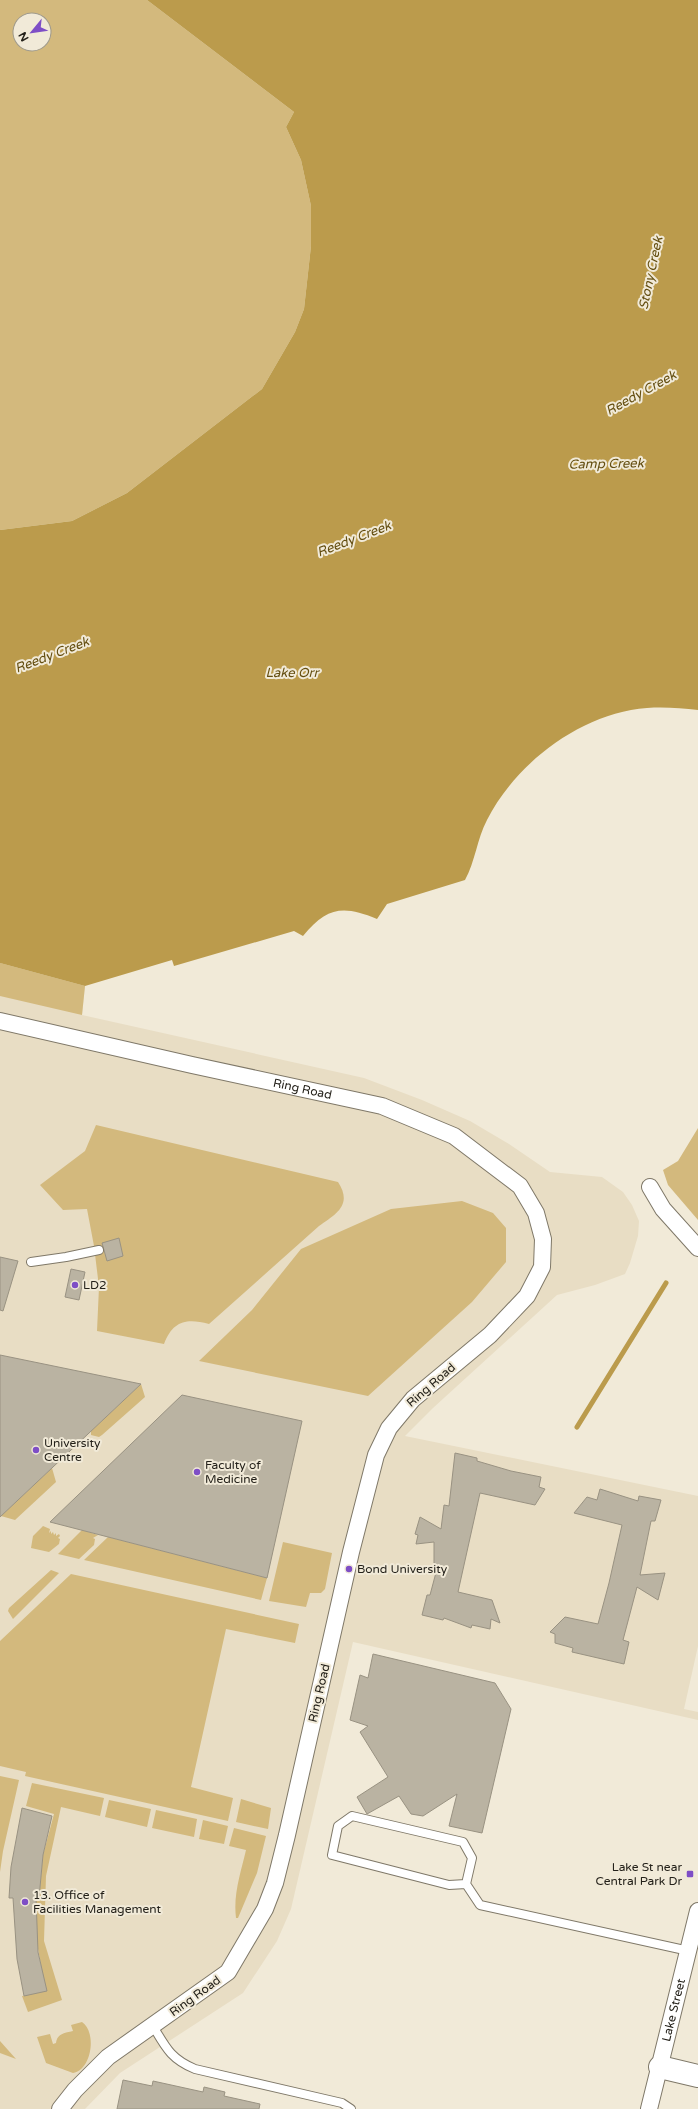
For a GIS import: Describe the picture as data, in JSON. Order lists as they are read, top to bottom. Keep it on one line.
{"streets":{"street":["Ring Road","Lake Street"]},"water":["Stony Creek","Reedy Creek","Camp Creek","Lake Orr"],"places":{"other":["LD2","University Centre","Faculty of Medicine","Bond University","13. Office of Facilities Management"],"transit":["Lake St near Central Park Dr"]},"north":"bottom left"}
